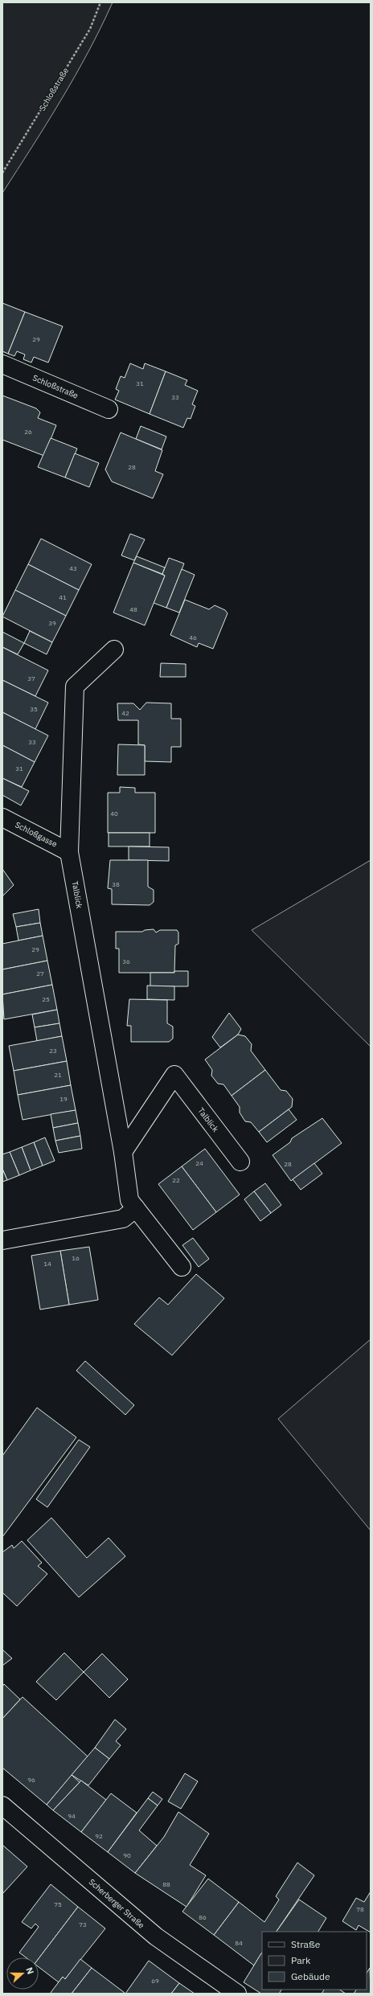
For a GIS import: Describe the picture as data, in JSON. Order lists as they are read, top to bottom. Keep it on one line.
{"streets":{"street":["Schloßstraße","Schloßgasse","Talblick","Scherberger Straße"]},"crossings":[["Schloßgasse","Talblick"]],"house_numbers":["29","31","33","26","28","43","41","48","39","46","37","35","42","33","31","40","38","29","36","27","25","23","21","19","24","28","22","16","14","96","94","92","90","88","75","78","86","73","84","69"],"legend":["Straße","Park","Gebäude"],"north":"right"}
